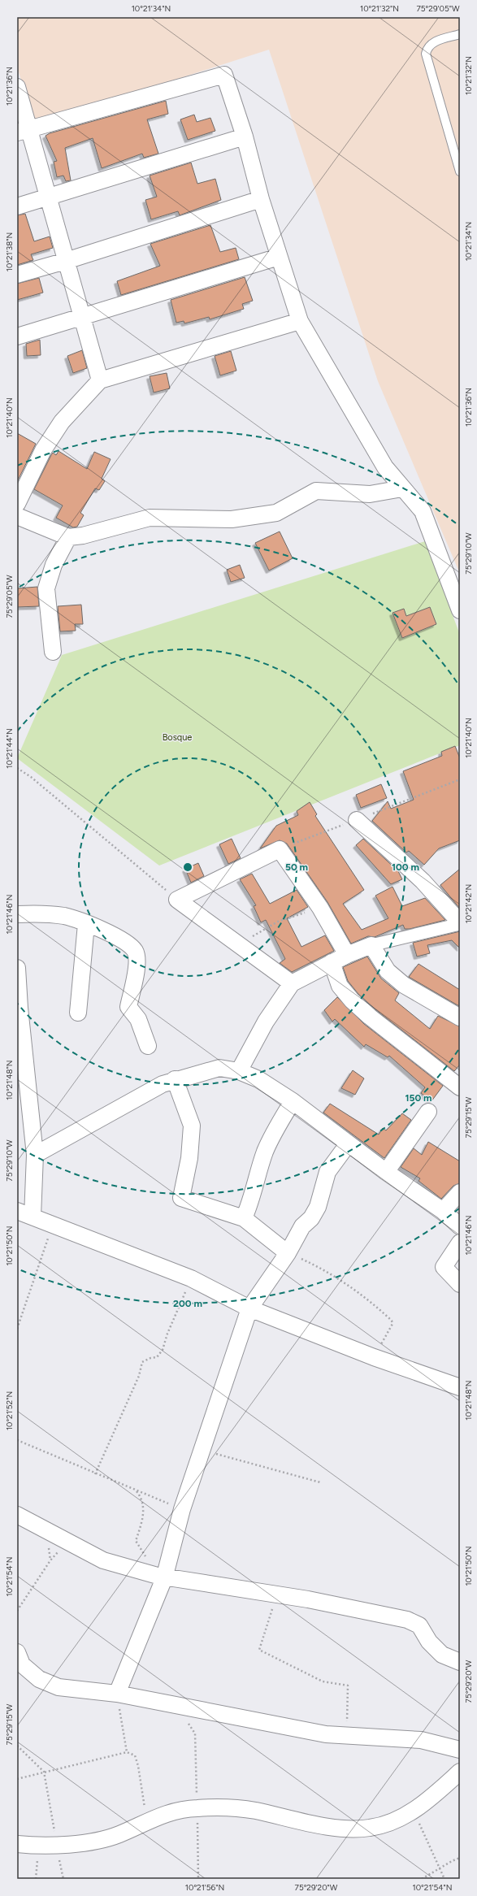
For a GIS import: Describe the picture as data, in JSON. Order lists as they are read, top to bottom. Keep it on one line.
{"parks":["Bosque"],"coordinates":["10°21'34\"N","10°21'32\"N","75°29'05\"W","10°21'36\"N","10°21'38\"N","10°21'40\"N","75°29'10\"W","10°21'44\"N","10°21'42\"N","10°21'46\"N","10°21'48\"N","75°29'15\"W","10°21'50\"N","10°21'52\"N","10°21'54\"N","75°29'20\"W","10°21'56\"N"],"rings":["50 m","100 m","150 m","200 m"]}
